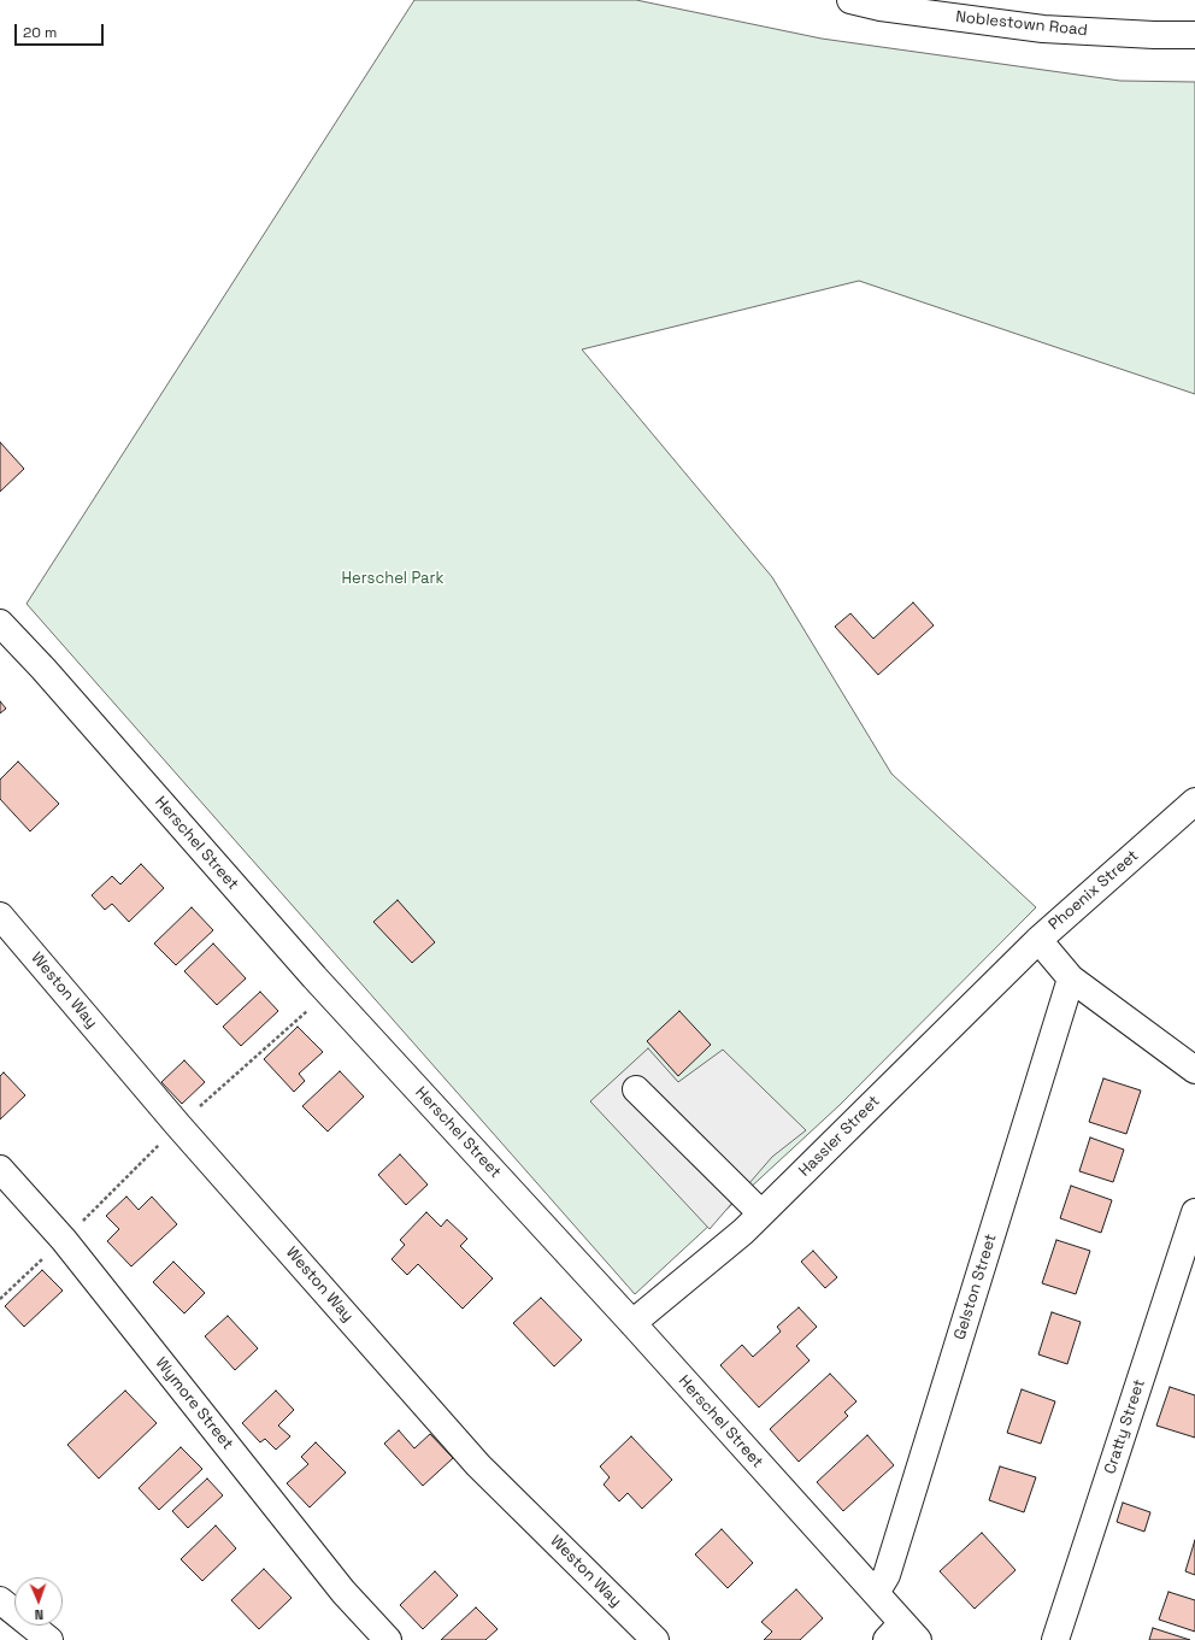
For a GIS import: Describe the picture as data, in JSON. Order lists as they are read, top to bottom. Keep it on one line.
{"streets":{"street":["Noblestown Road","Herschel Street","Phoenix Street","Weston Way","Hassler Street","Gelston Street","Wymore Street","Cratty Street"]},"crossings":[["Herschel Street","Hassler Street"],["Herschel Street","Gelston Street"],["Phoenix Street","Hassler Street"],["Phoenix Street","Gelston Street"]],"parks":["Herschel Park"],"scale_bar":"20 m","north":"bottom"}
